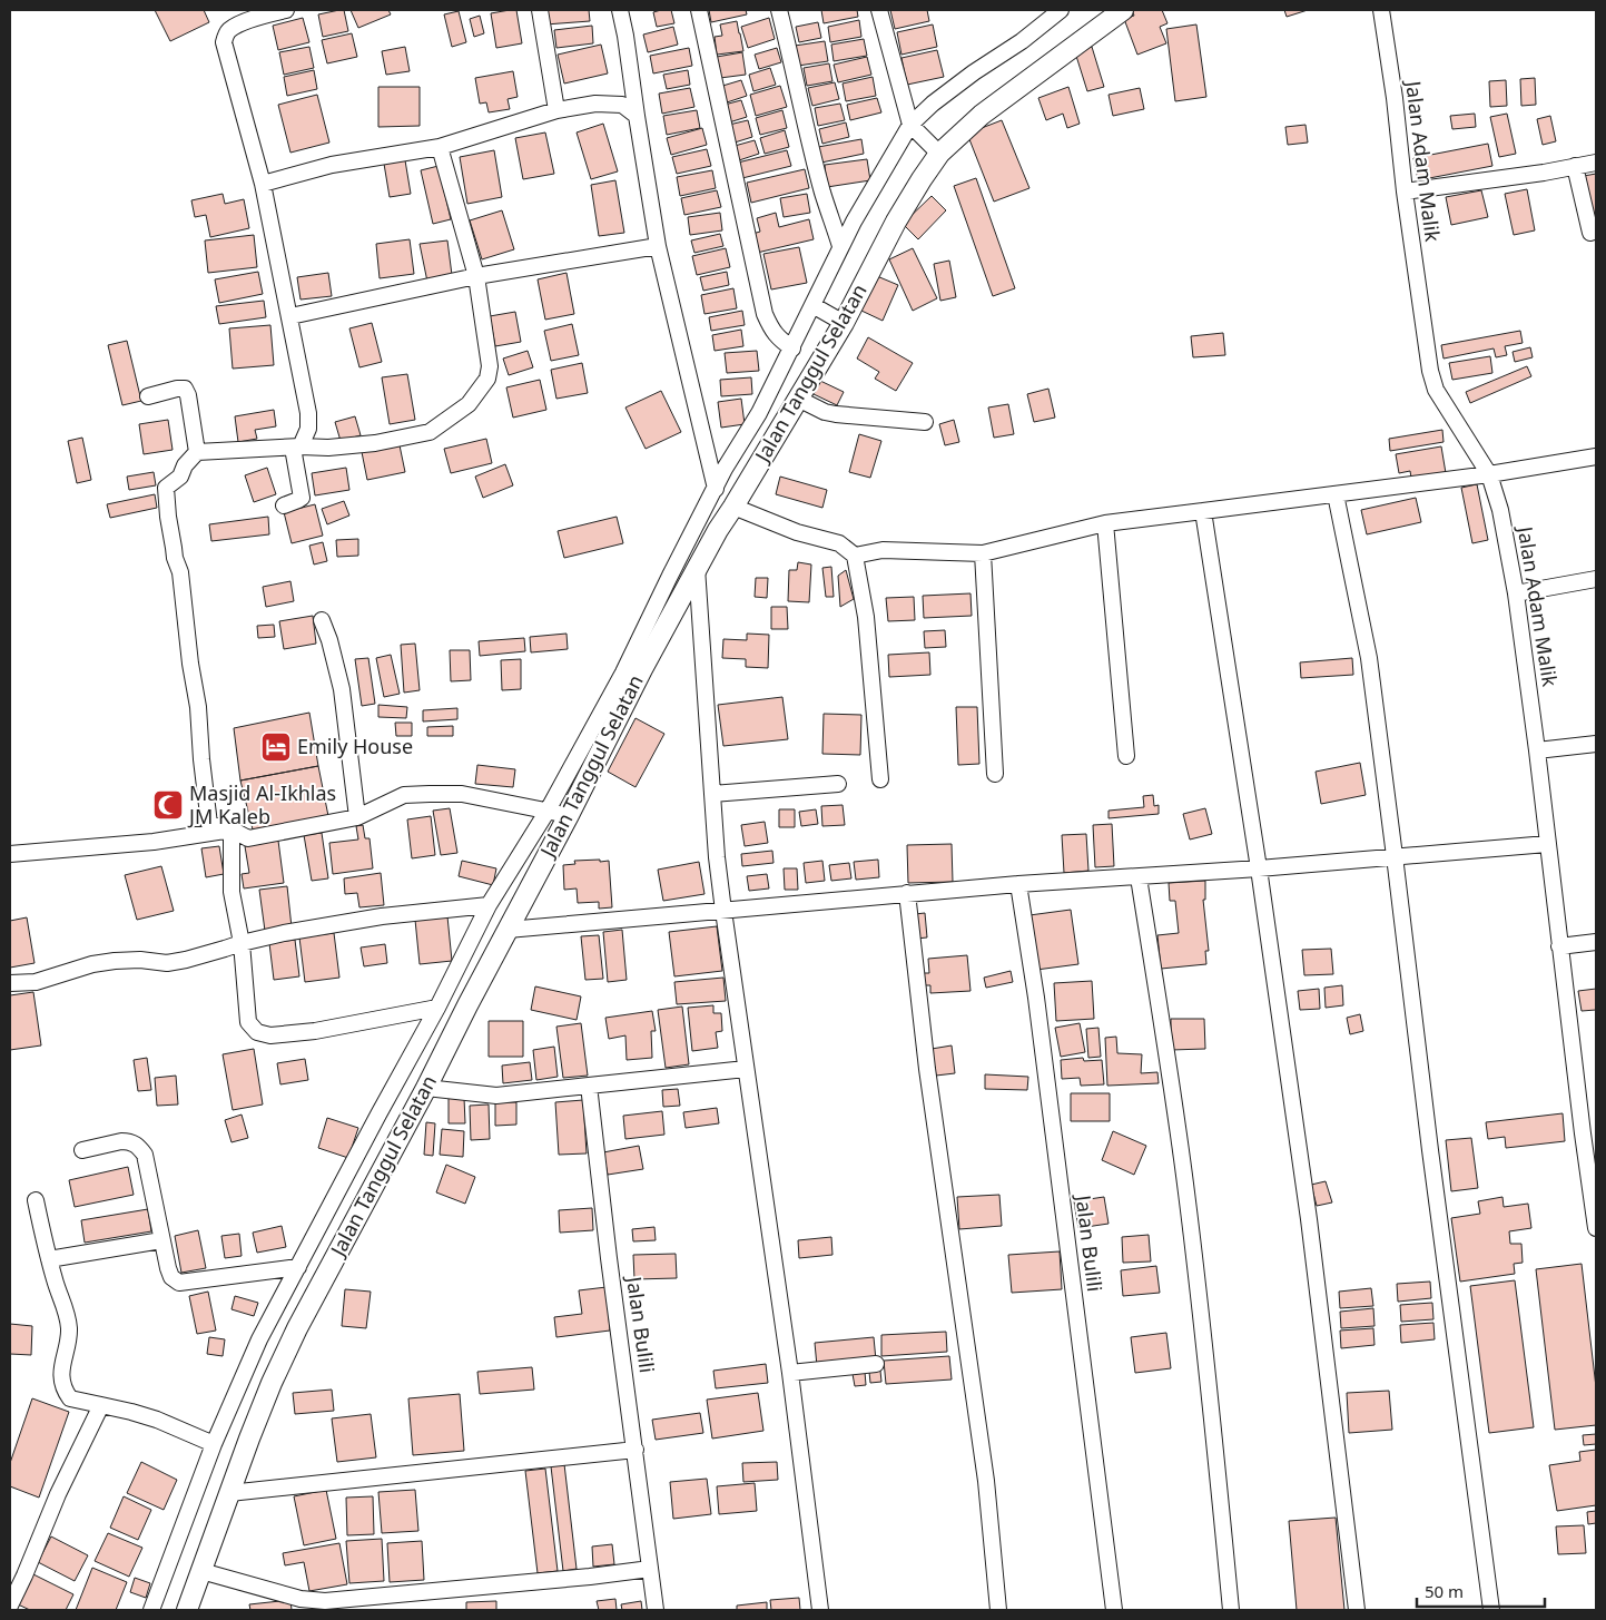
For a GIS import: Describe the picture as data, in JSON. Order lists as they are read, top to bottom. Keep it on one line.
{"streets":{"street":["Jalan Adam Malik","Jalan Tanggul Selatan","Jalan Bulili"]},"places":{"hotel":["Emily House"],"mosque":["Masjid Al-Ikhlas JM Kaleb"]},"scale_bar":"50 m"}
